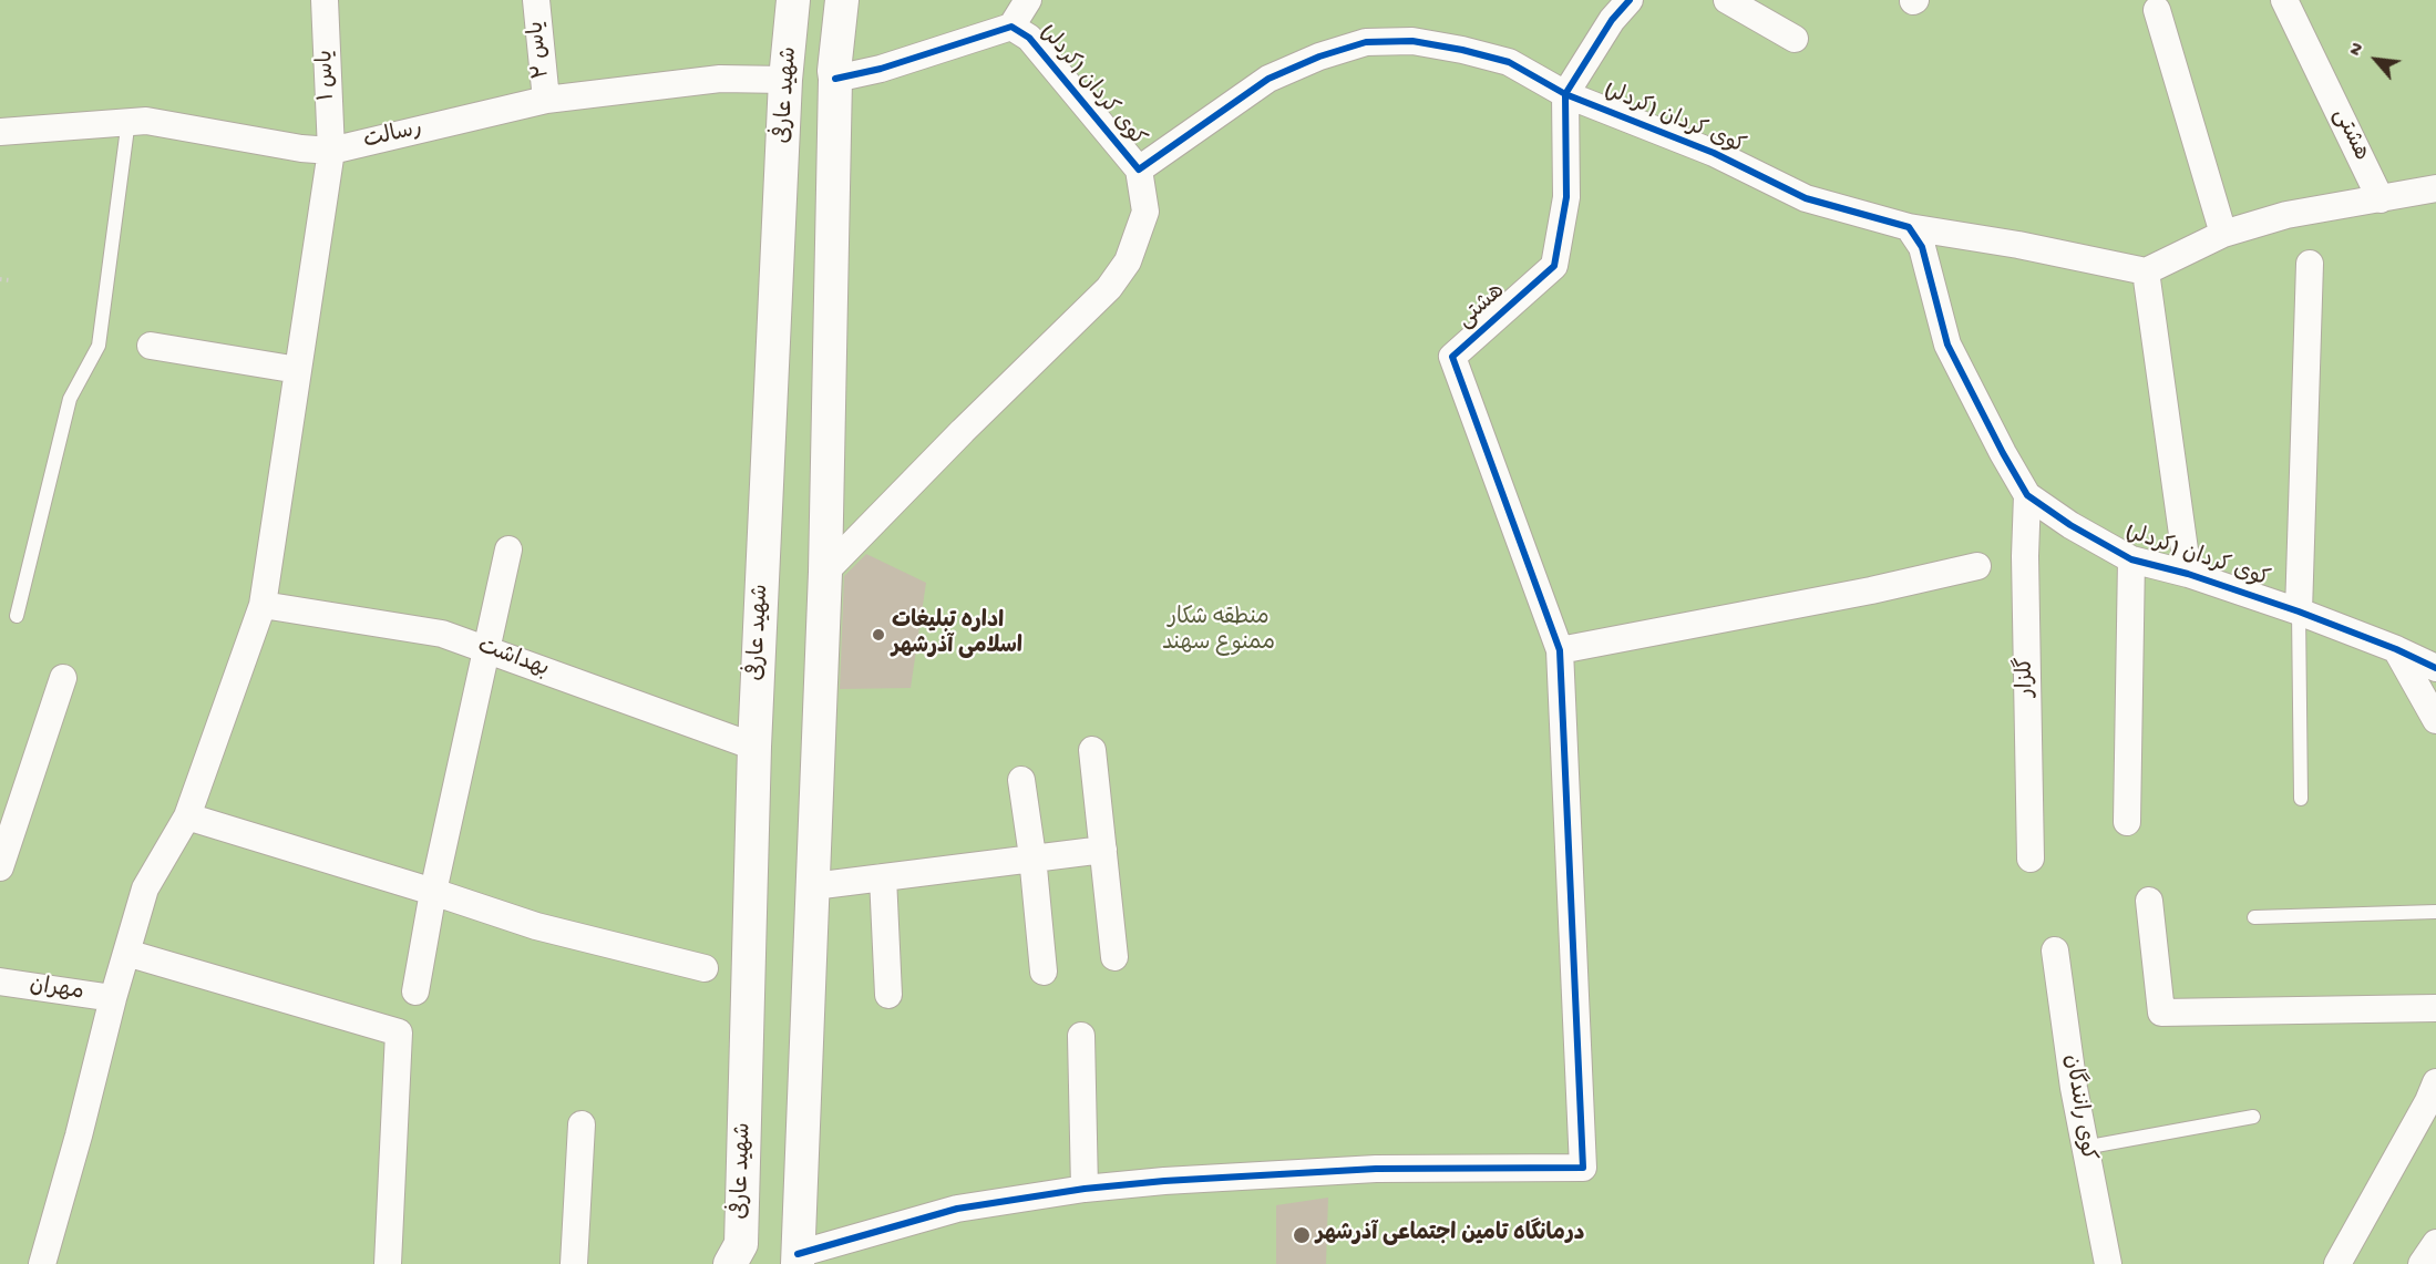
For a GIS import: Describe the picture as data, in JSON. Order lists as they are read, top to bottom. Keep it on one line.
{"streets":{"street":["یاس ۲","یاس ۱","کوی کردان (کردلر)","شهید عارفی","هشتی","رسالت","بهداشت","گلزار","مهران","کوی رانندگان"]},"crossings":[["یاس ۲","رسالت"],["یاس ۱","رسالت"],["یاس ۱","بهداشت"],["یاس ۱","مهران"],["کوی کردان (کردلر)","شهید عارفی"],["کوی کردان (کردلر)","هشتی"],["کوی کردان (کردلر)","گلزار"],["شهید عارفی","رسالت"],["شهید عارفی","بهداشت"]],"parks":["منطقه شکار ممنوع سهند"],"places":["اداره تبلیغات اسلامی آذرشهر","درمانگاه تامین اجتماعی آذرشهر"],"north":"top left"}
